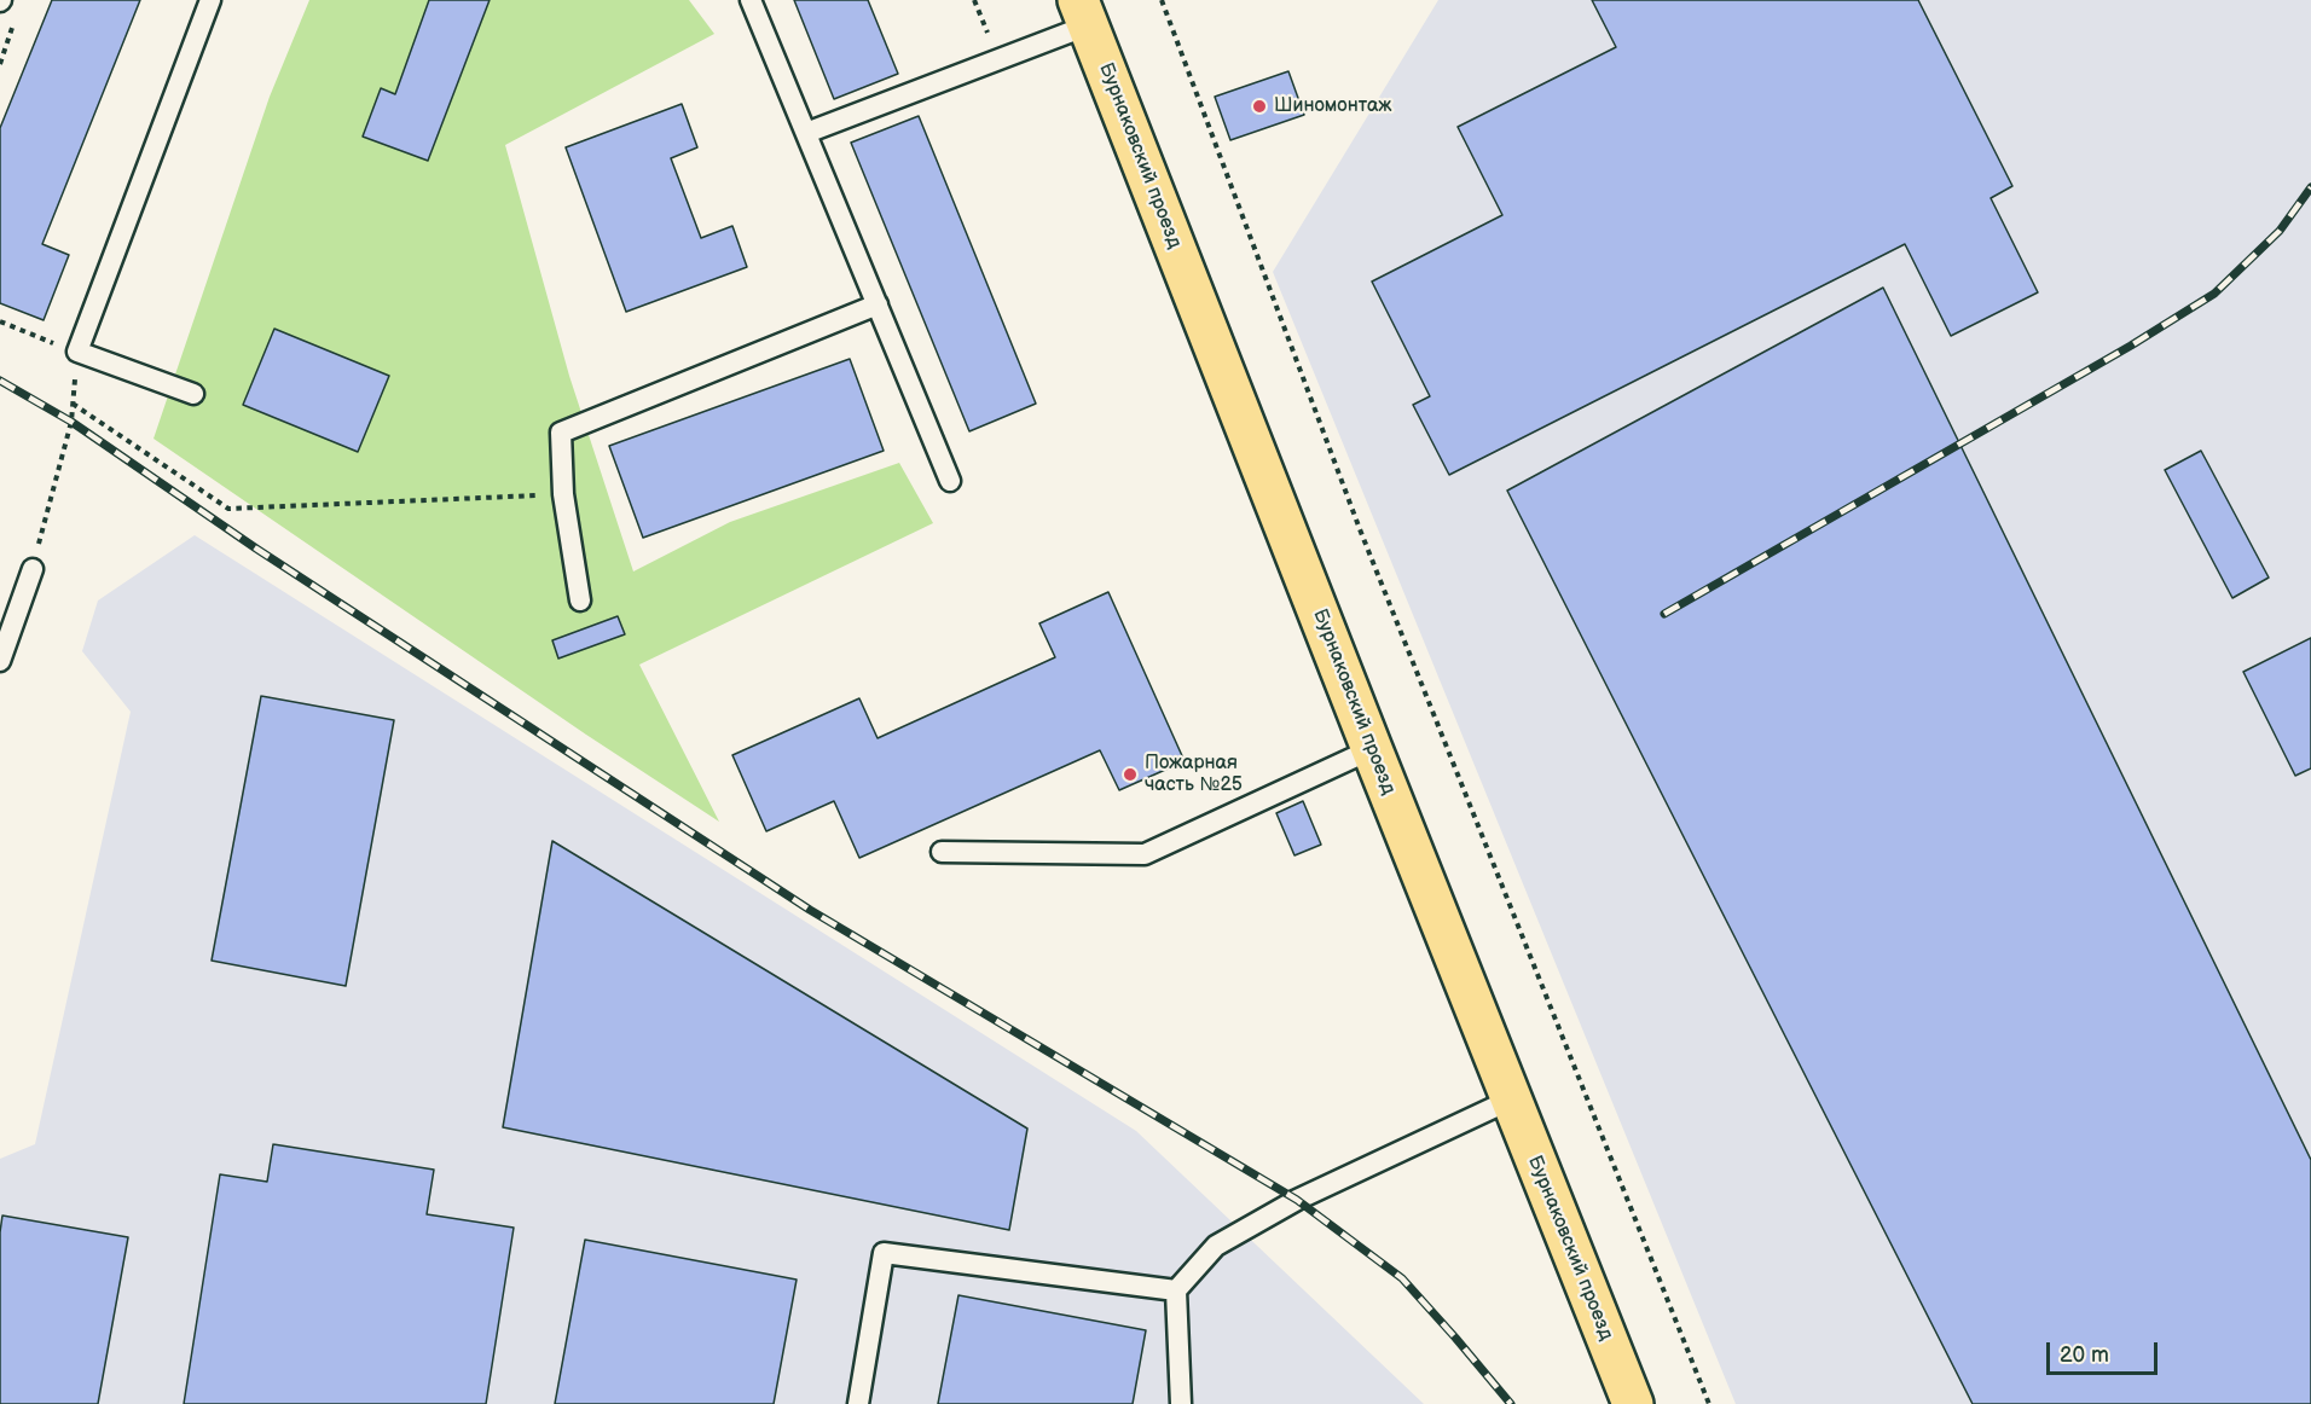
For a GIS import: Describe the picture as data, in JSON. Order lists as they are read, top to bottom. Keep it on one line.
{"streets":{"main road":["Бурнаковский проезд"]},"places":["Шиномонтаж","Пожарная часть №25"],"scale_bar":"20 m"}
